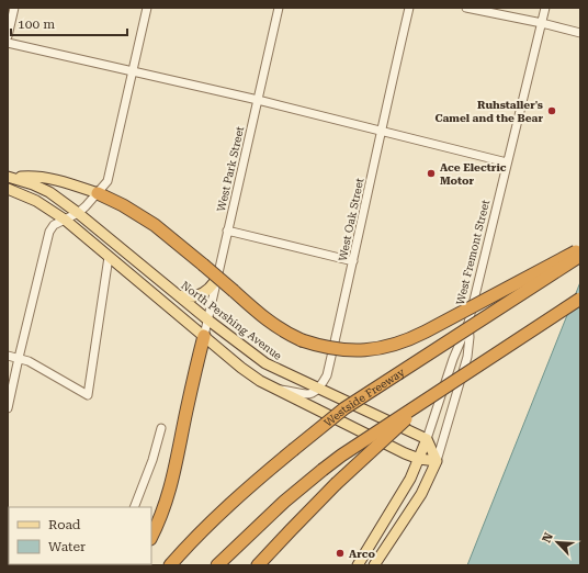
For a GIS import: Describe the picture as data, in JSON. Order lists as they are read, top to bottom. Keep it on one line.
{"streets":{"highway":["Westside Freeway"],"main road":["West Fremont Street","North Pershing Avenue"],"street":["West Park Street","West Oak Street"]},"crossings":[["West Park Street","North Pershing Avenue"],["West Oak Street","North Pershing Avenue"],["West Fremont Street","North Pershing Avenue"]],"places":["Ruhstaller's Camel and the Bear","Ace Electric Motor","Arco"],"legend":["Road","Water"],"scale_bar":"100 m","north":"top left"}
